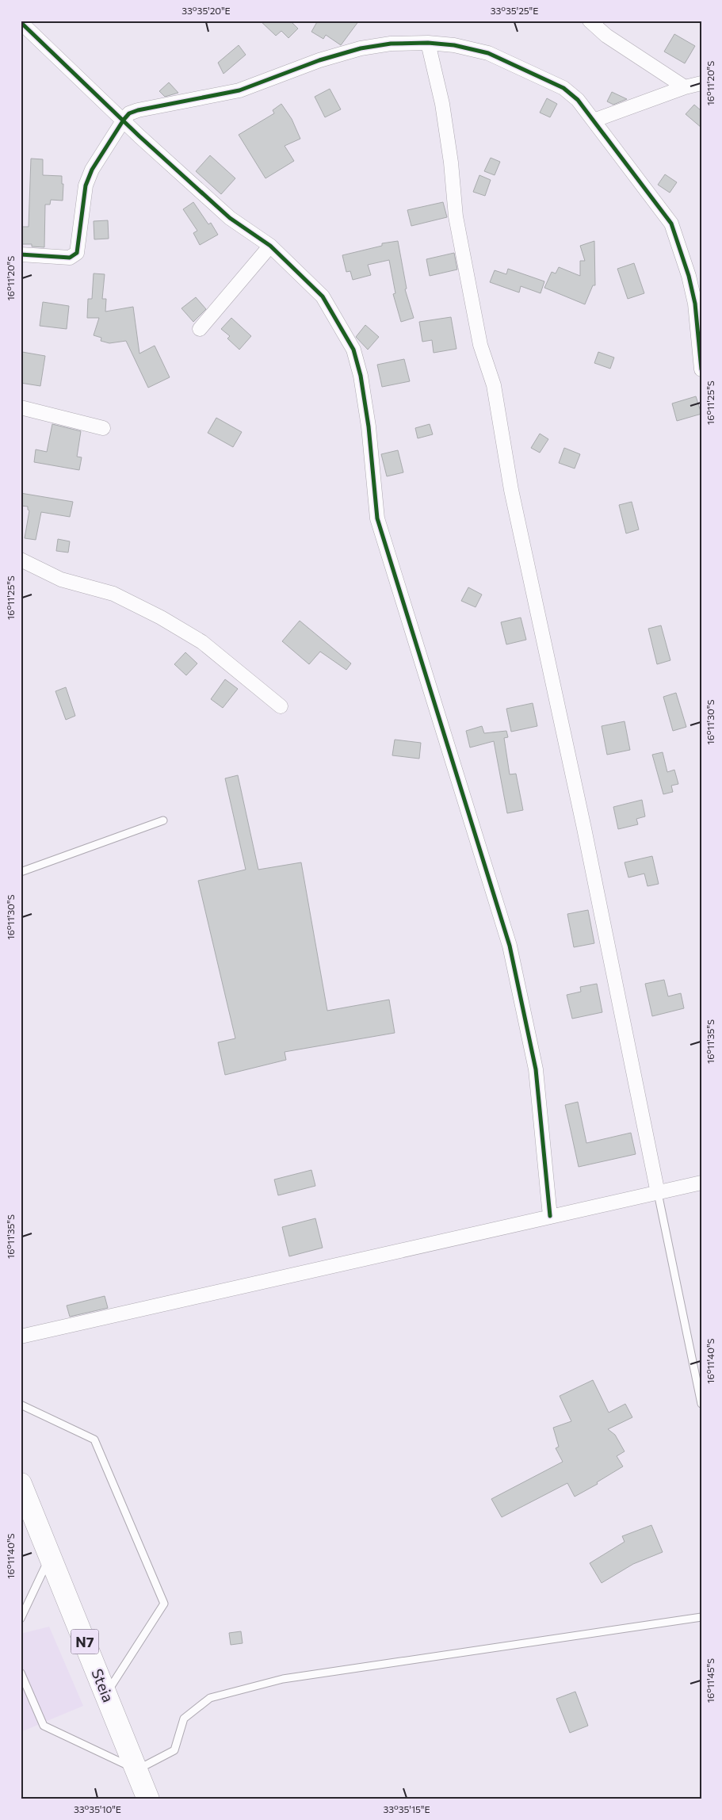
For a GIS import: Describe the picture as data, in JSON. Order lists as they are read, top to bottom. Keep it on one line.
{"streets":{"main road":["N7","Steia"]},"coordinates":["33°35'20\"E","33°35'25\"E","16°11'20\"S","16°11'25\"S","16°11'30\"S","16°11'35\"S","16°11'40\"S","16°11'45\"S","33°35'10\"E","33°35'15\"E"]}
